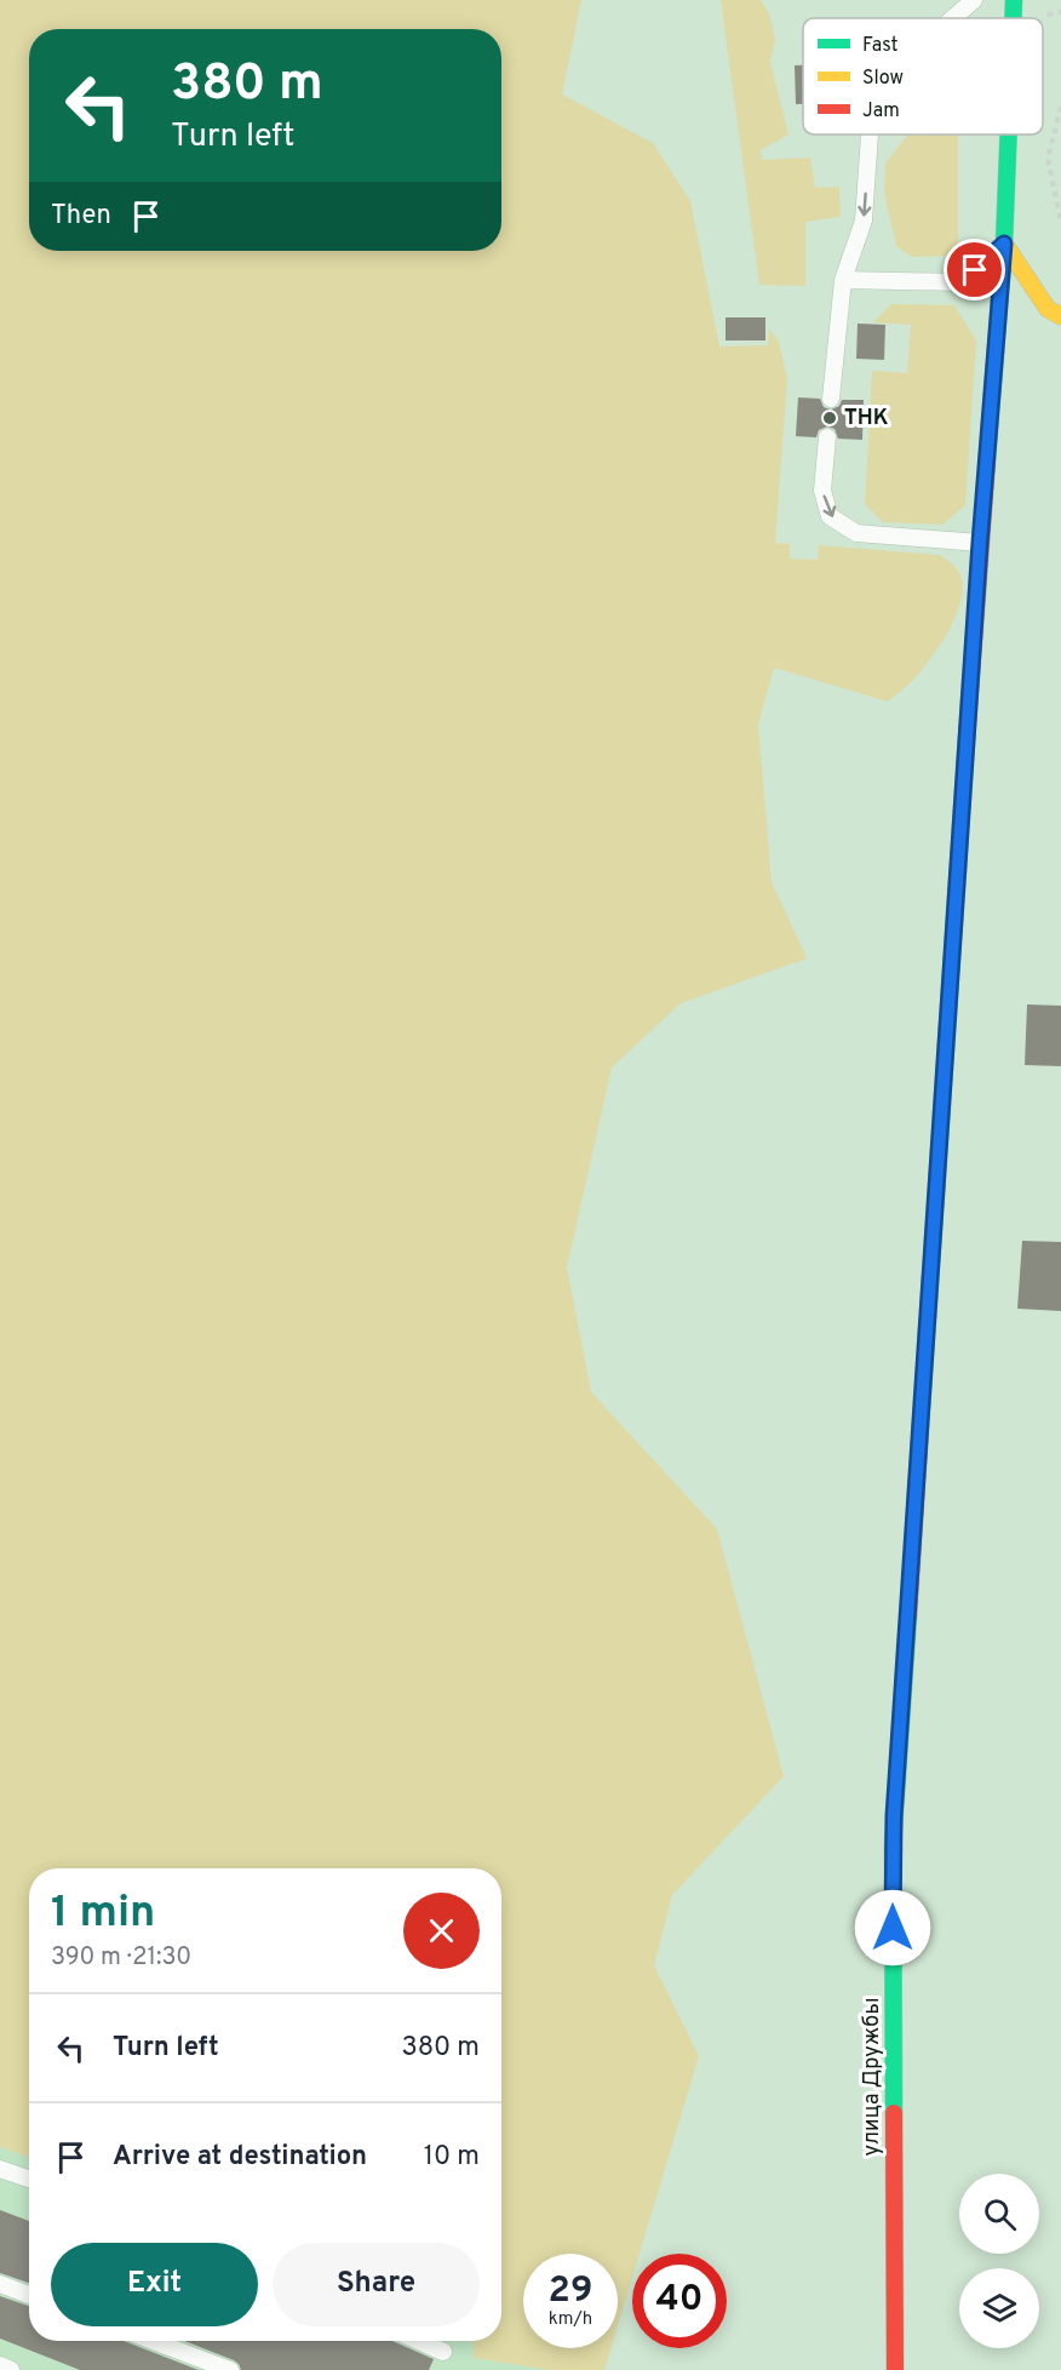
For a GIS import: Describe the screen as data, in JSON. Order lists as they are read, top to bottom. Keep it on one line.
{"streets":{"street":["улица Дружбы"]},"places":["ТНК"],"legend":["Fast","Slow","Jam"],"page":{"turn":["380 m","Turn left"],"then":"Then","heading":["1 min","390 m · 21:30"],"list":[{"name":"Turn left","value":"380 m"},{"name":"Arrive at destination","value":"10 m"}],"buttons":["Exit","Share"],"speed":"29 km/h","limit":"40"}}
